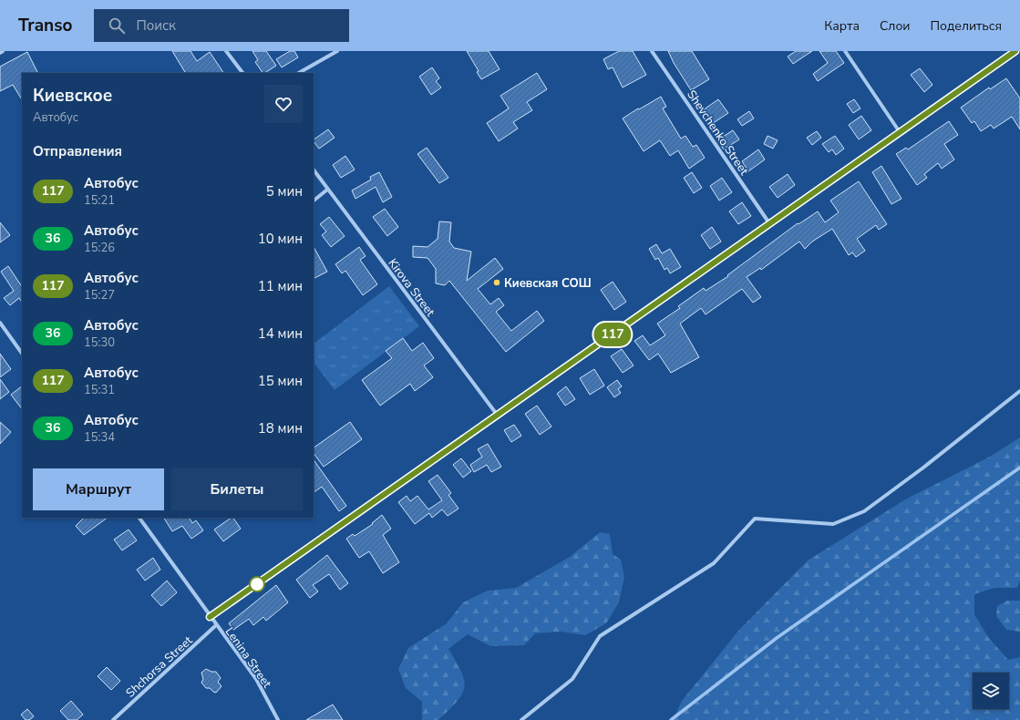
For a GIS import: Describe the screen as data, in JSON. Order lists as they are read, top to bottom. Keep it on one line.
{"streets":{"street":["Shevchenko Street","Kirova Street","Lenina Street","Shchorsa Street"]},"crossings":[["Lenina Street","Shchorsa Street"]],"places":["Киевская СОШ"],"lines":["bus line 117"],"page":{"header":"Transo","search":"Поиск","nav":["Карта","Слои","Поделиться"],"on_map":"117","heading":[["Киевское","Автобус"],"Отправления"],"list":[{"mark":"117","name":"Автобус","note":"15:21","value":"5 мин"},{"mark":"36","name":"Автобус","note":"15:26","value":"10 мин"},{"mark":"117","name":"Автобус","note":"15:27","value":"11 мин"},{"mark":"36","name":"Автобус","note":"15:30","value":"14 мин"},{"mark":"117","name":"Автобус","note":"15:31","value":"15 мин"},{"mark":"36","name":"Автобус","note":"15:34","value":"18 мин"}],"buttons":["Маршрут","Билеты"]}}
